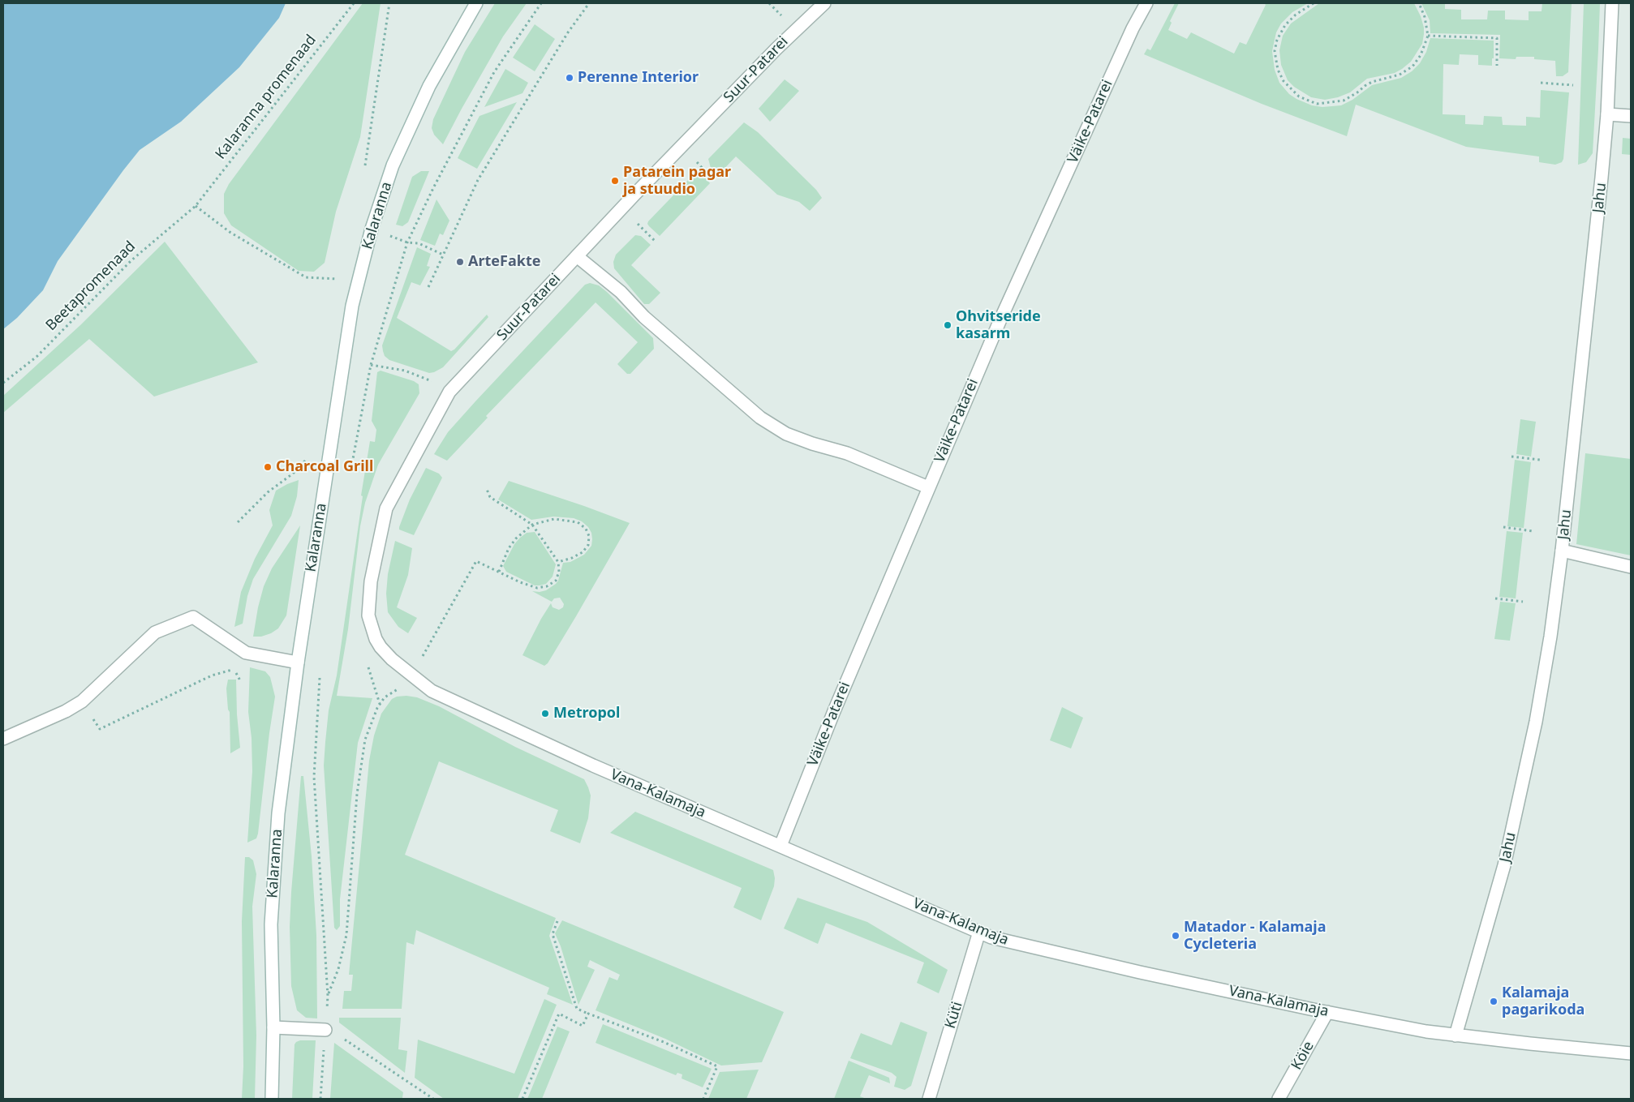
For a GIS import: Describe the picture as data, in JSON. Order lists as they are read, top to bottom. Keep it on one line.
{"streets":{"street":["Suur-Patarei","Väike-Patarei","Jahu","Kalaranna","Vana-Kalamaja","Küti","Köie"],"path":["Kalaranna promenaad","Beetapromenaad"]},"crossings":[["Suur-Patarei","Vana-Kalamaja"],["Kalaranna promenaad","Beetapromenaad"],["Väike-Patarei","Vana-Kalamaja"],["Jahu","Vana-Kalamaja"],["Vana-Kalamaja","Küti"],["Vana-Kalamaja","Köie"]],"places":["Perenne Interior","Patarein pagar ja stuudio","ArteFakte","Ohvitseride kasarm","Charcoal Grill","Metropol","Matador - Kalamaja Cycleteria","Kalamaja pagarikoda"]}
